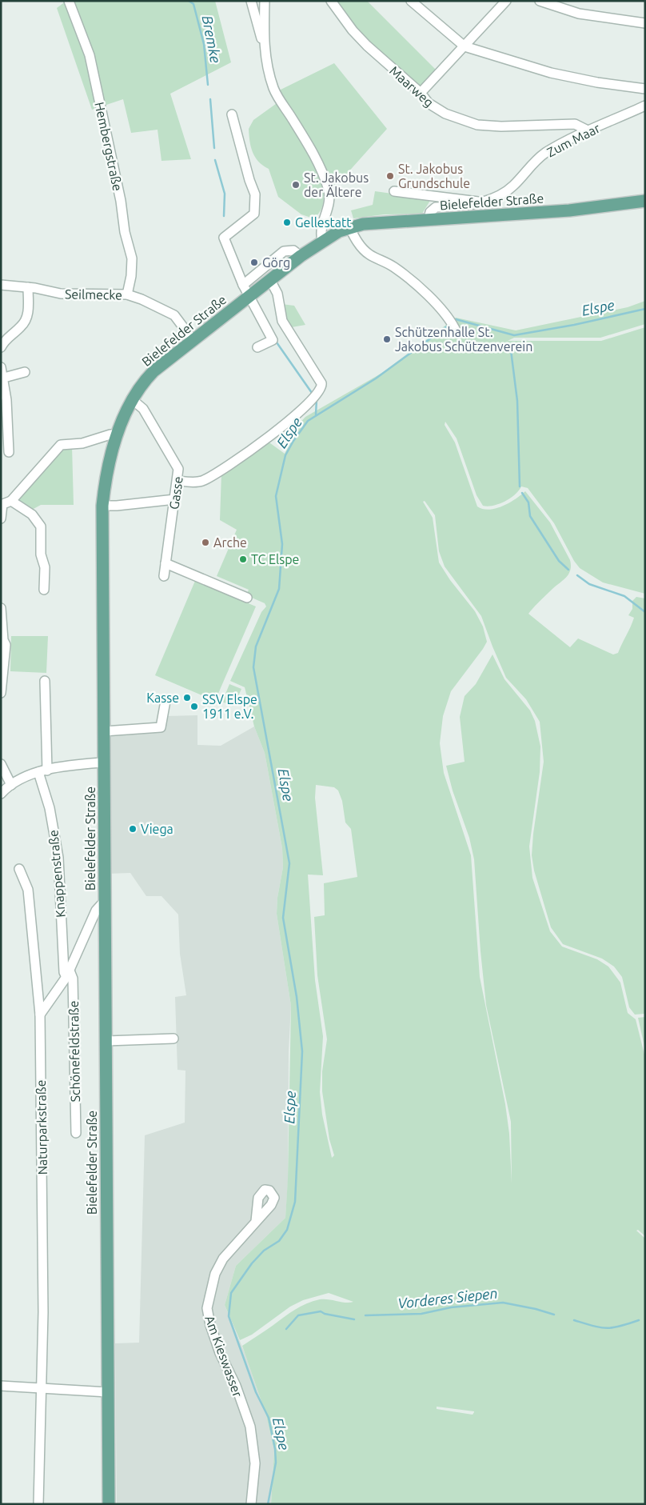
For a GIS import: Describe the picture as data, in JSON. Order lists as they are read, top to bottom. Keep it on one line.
{"streets":{"main road":["Bielefelder Straße"],"street":["Maarweg","Zum Maar","Hembergstraße","Seilmecke","Gasse","Knappenstraße","Schönefeldstraße","Naturparkstraße","Am Kieswasser"]},"crossings":[["Maarweg","Zum Maar"],["Zum Maar","Bielefelder Straße"],["Hembergstraße","Seilmecke"],["Bielefelder Straße","Seilmecke"],["Bielefelder Straße","Gasse"],["Knappenstraße","Schönefeldstraße"]],"water":["Bremke","Elspe","Vorderes Siepen"],"places":["St. Jakobus Grundschule","St. Jakobus der Ältere","Gellestatt","Görg","Schützenhalle St. Jakobus Schützenverein","Arche","TC Elspe","Kasse","SSV Elspe 1911 e.V.","Viega"]}
